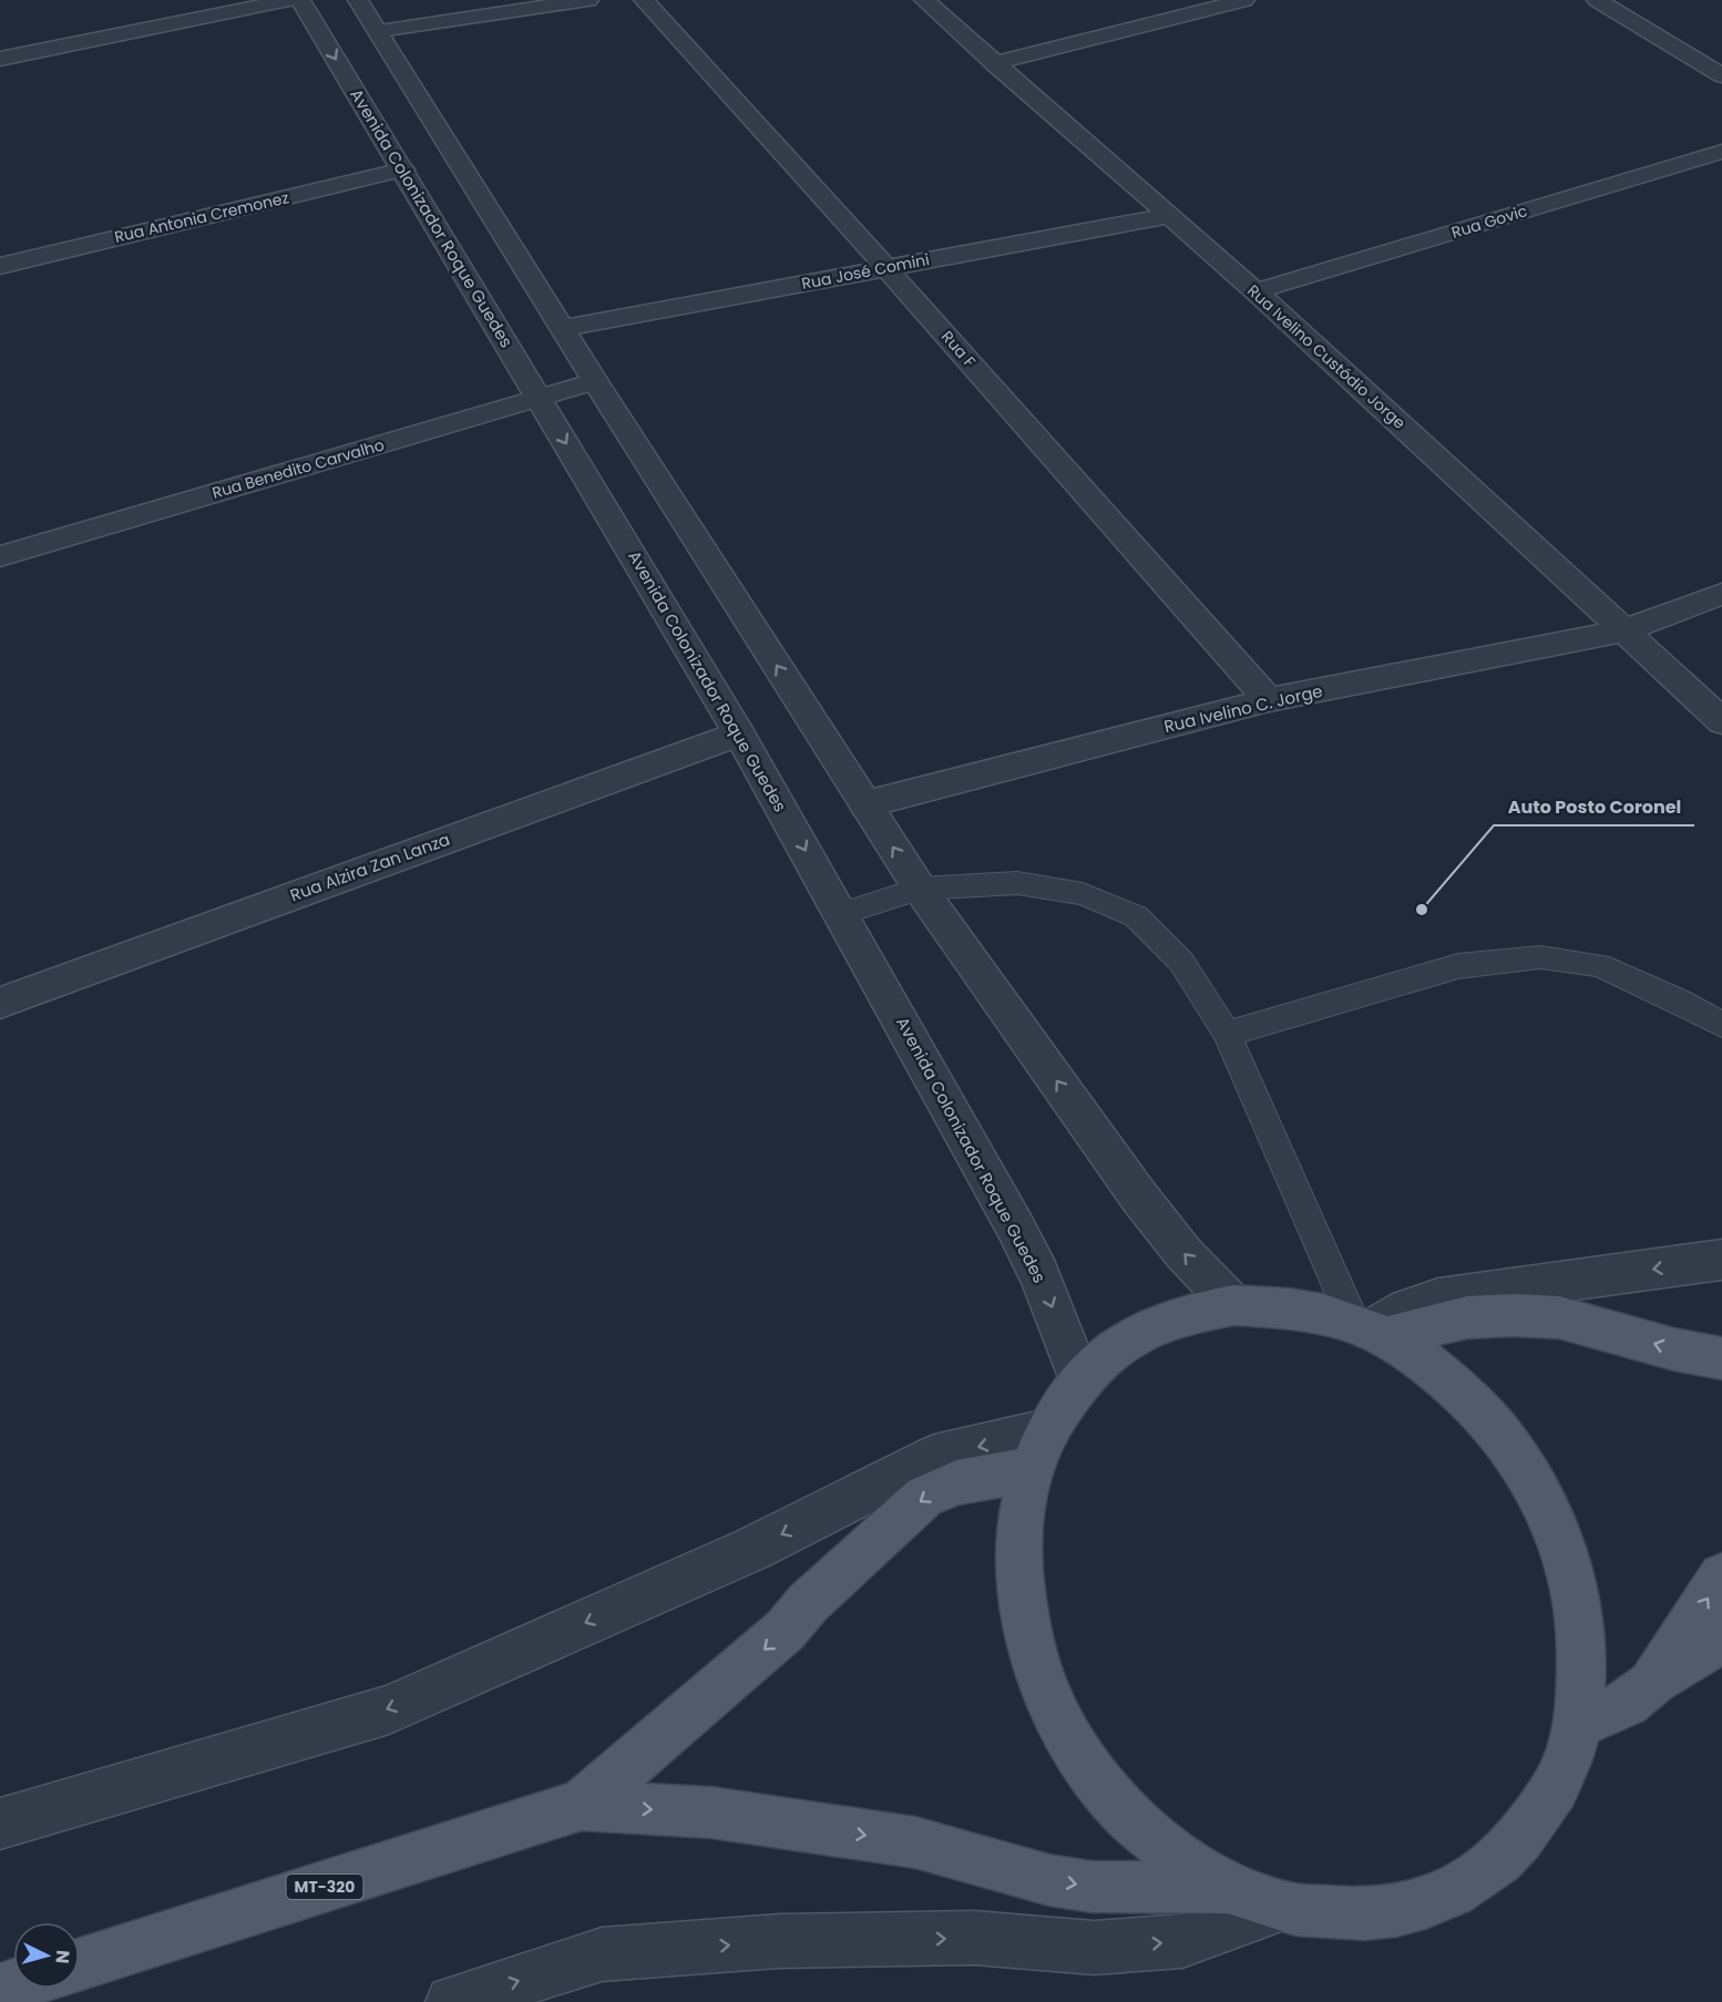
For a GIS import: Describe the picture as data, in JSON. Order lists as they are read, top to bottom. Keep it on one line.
{"streets":{"main road":["MT-320"],"street":["Rua Antonia Cremonez","Avenida Colonizador Roque Guedes","Rua Govic","Rua José Comini","Rua F","Rua Ivelino Custódio Jorge","Rua Benedito Carvalho","Rua Ivelino C. Jorge","Rua Alzira Zan Lanza"]},"crossings":[["Rua Antonia Cremonez","Avenida Colonizador Roque Guedes"],["Avenida Colonizador Roque Guedes","Rua Benedito Carvalho"],["Avenida Colonizador Roque Guedes","Rua Alzira Zan Lanza"],["Rua Govic","Rua Ivelino Custódio Jorge"],["Rua José Comini","Rua F"],["Rua José Comini","Rua Ivelino Custódio Jorge"],["Rua F","Rua Ivelino C. Jorge"],["Rua Ivelino Custódio Jorge","Rua Ivelino C. Jorge"]],"places":["Auto Posto Coronel"],"north":"right"}
